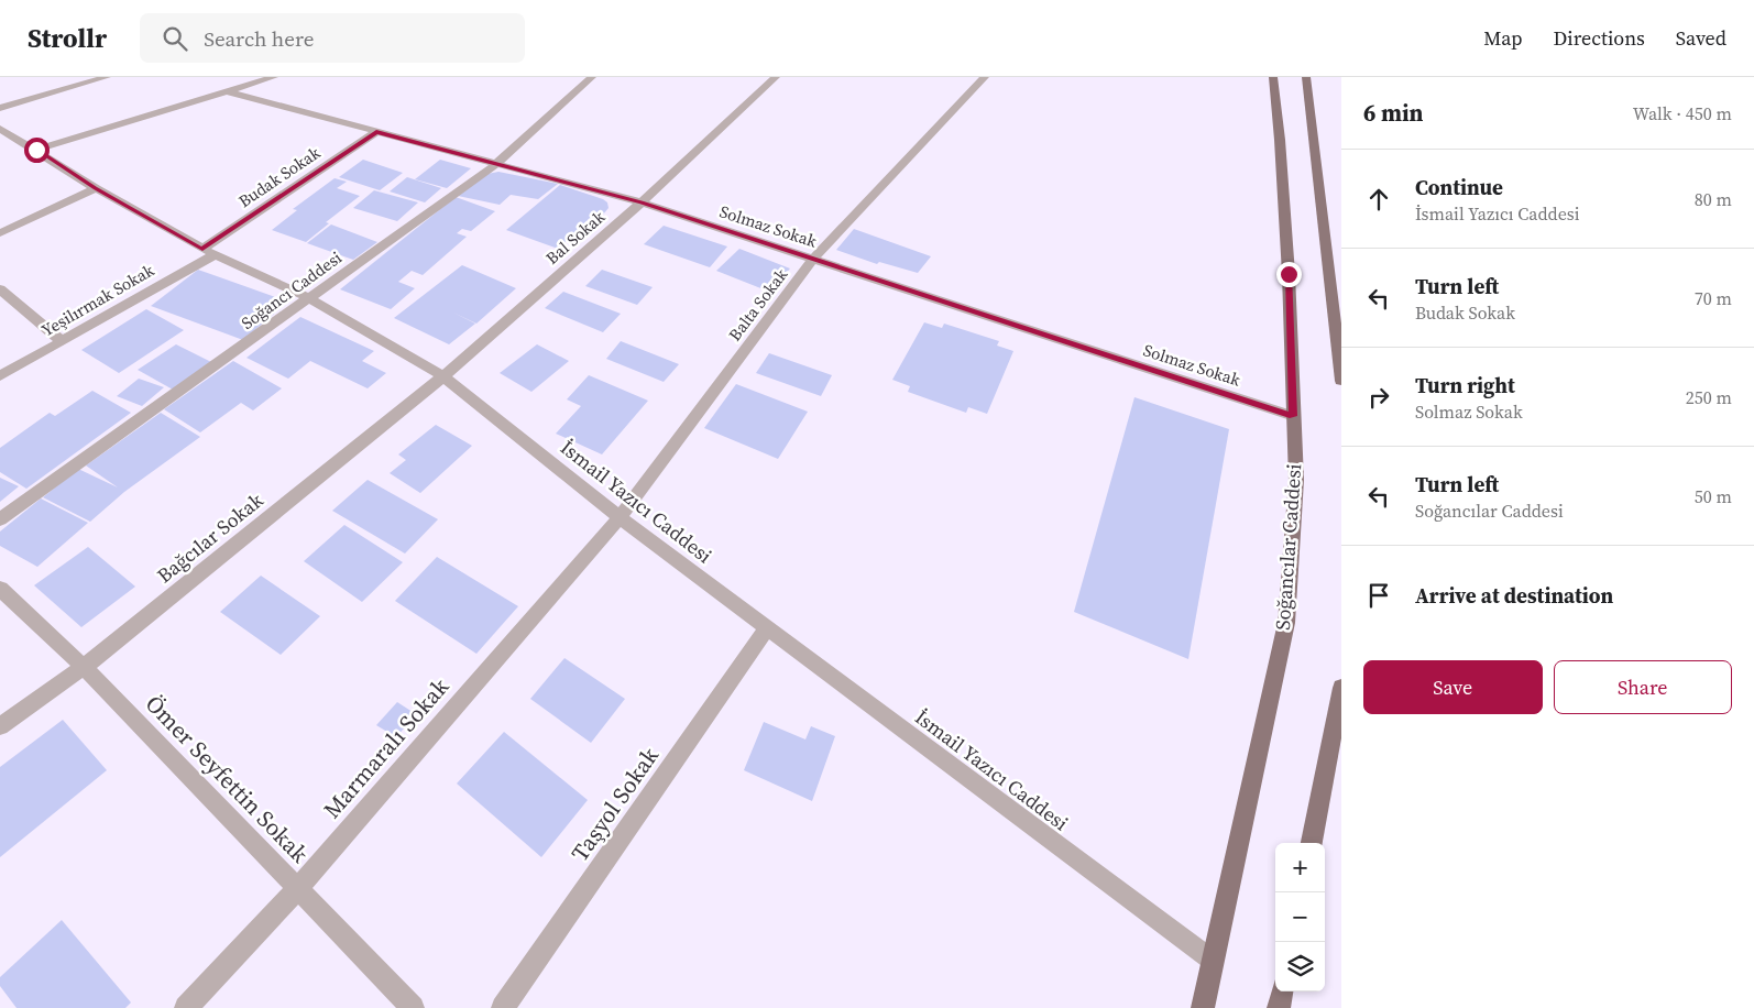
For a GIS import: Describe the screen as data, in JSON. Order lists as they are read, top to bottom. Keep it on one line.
{"streets":{"main road":["Soğancılar Caddesi"],"street":["Budak Sokak","Solmaz Sokak","Bal Sokak","Soğancı Caddesi","Yeşilırmak Sokak","Balta Sokak","İsmail Yazıcı Caddesi","Bağcılar Sokak","Marmaralı Sokak","Ömer Seyfettin Sokak","Taşyol Sokak"]},"crossings":[["Budak Sokak","Solmaz Sokak"],["Budak Sokak","Yeşilırmak Sokak"],["Budak Sokak","İsmail Yazıcı Caddesi"],["Solmaz Sokak","Bal Sokak"],["Solmaz Sokak","Soğancı Caddesi"],["Solmaz Sokak","Balta Sokak"],["Solmaz Sokak","Soğancılar Caddesi"],["Bal Sokak","İsmail Yazıcı Caddesi"],["Bal Sokak","Bağcılar Sokak"],["Soğancı Caddesi","İsmail Yazıcı Caddesi"],["Yeşilırmak Sokak","İsmail Yazıcı Caddesi"],["Balta Sokak","İsmail Yazıcı Caddesi"],["Balta Sokak","Marmaralı Sokak"],["İsmail Yazıcı Caddesi","Bağcılar Sokak"],["İsmail Yazıcı Caddesi","Soğancılar Caddesi"],["İsmail Yazıcı Caddesi","Marmaralı Sokak"],["İsmail Yazıcı Caddesi","Taşyol Sokak"],["Bağcılar Sokak","Ömer Seyfettin Sokak"],["Marmaralı Sokak","Ömer Seyfettin Sokak"]],"page":{"header":"Strollr","search":"Search here","nav":["Map","Directions","Saved"],"heading":["6 min","Walk · 450 m"],"list":[["Continue","İsmail Yazıcı Caddesi","80 m"],["Turn left","Budak Sokak","70 m"],["Turn right","Solmaz Sokak","250 m"],["Turn left","Soğancılar Caddesi","50 m"],"Arrive at destination"],"buttons":["Save","Share"],"map_buttons":["+","−"]}}
